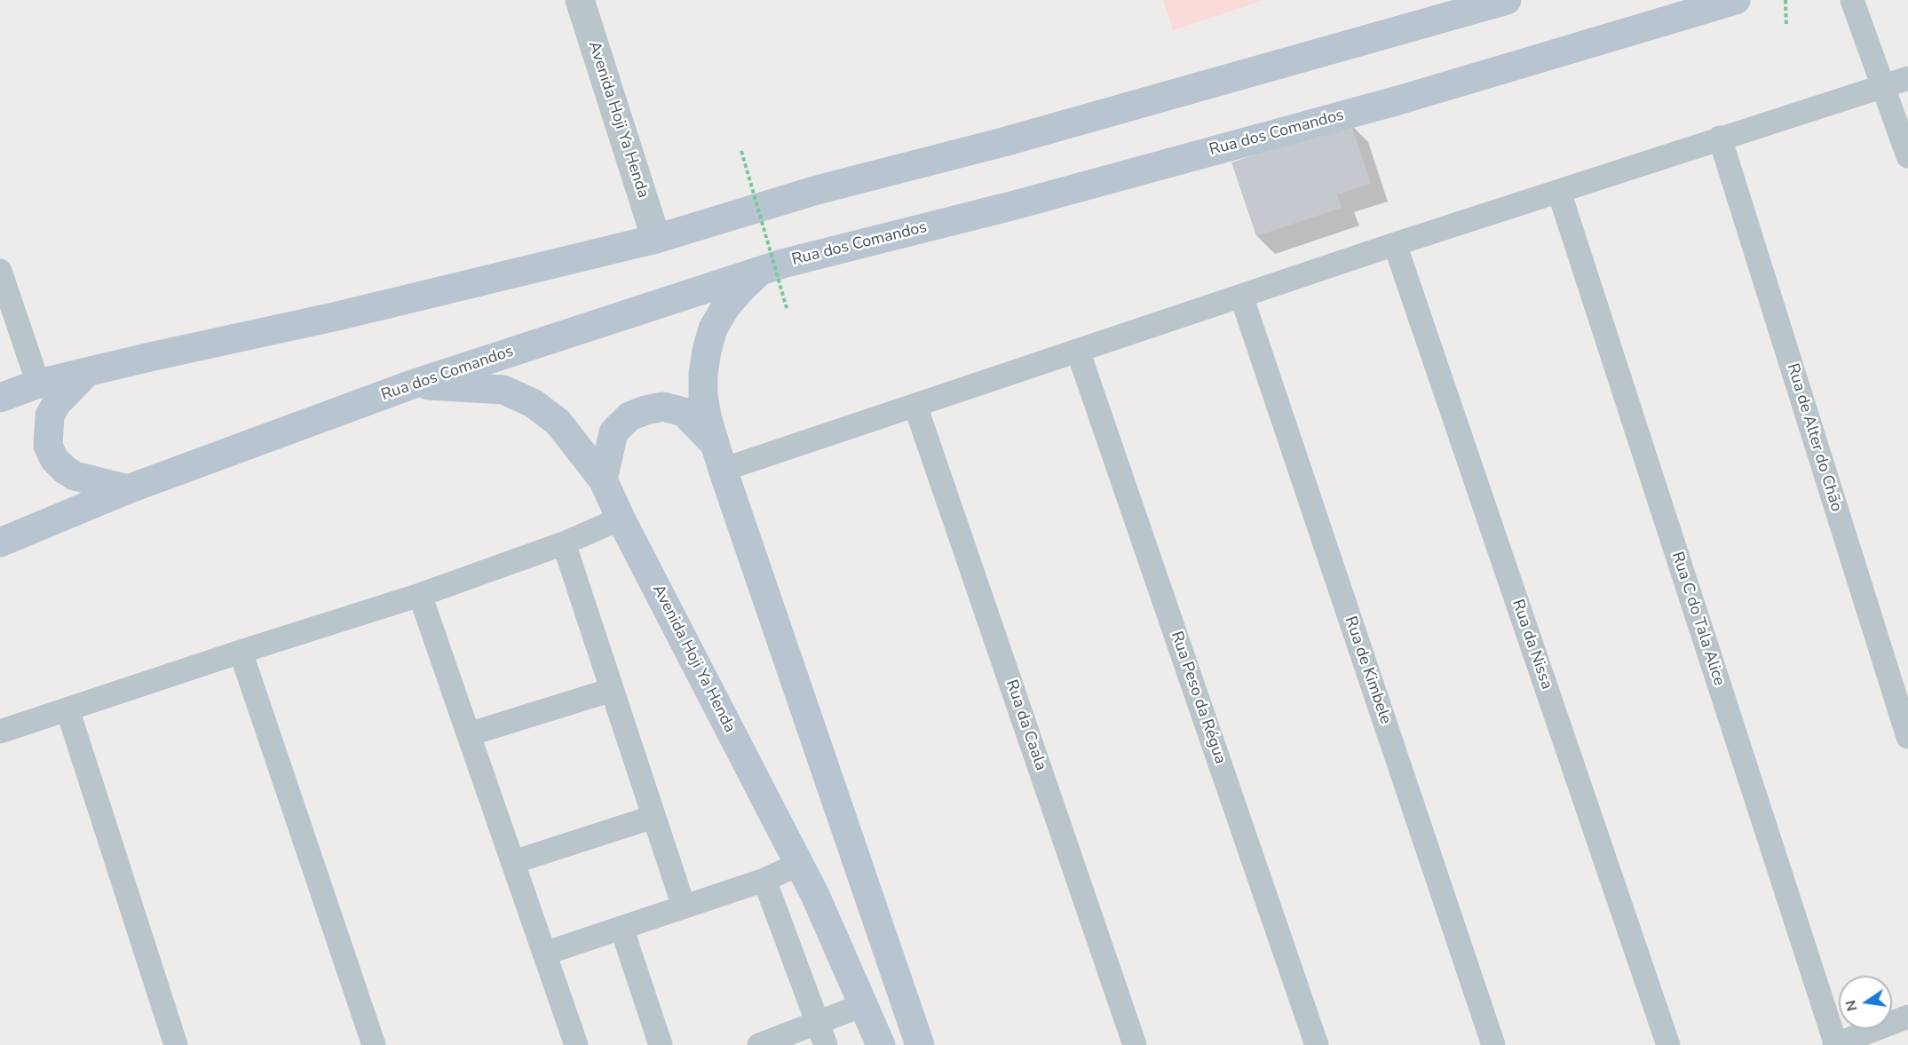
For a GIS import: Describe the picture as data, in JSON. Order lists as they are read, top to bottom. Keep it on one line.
{"streets":{"main road":["Avenida Hoji Ya Henda","Rua dos Comandos"],"street":["Rua de Alter do Chão","Rua C do Tala Alice","Rua da Nissa","Rua de Kimbele","Rua Peso da Régua","Rua da Caala"]},"crossings":[["Avenida Hoji Ya Henda","Rua dos Comandos"]],"north":"left"}
